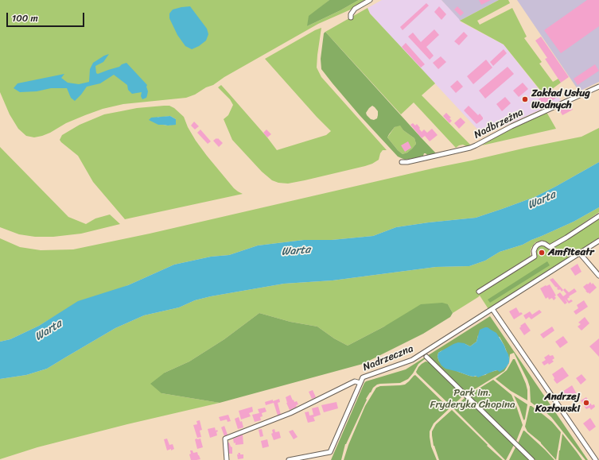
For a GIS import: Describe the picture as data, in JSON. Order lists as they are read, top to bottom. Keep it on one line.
{"streets":{"street":["Nadbrzeżna","Nadrzeczna"]},"water":["Warta"],"parks":["Park im. Fryderyka Chopina"],"places":["Zakład Usług Wodnych","Amfiteatr","Andrzej Kozłowski"],"scale_bar":"100 m"}
